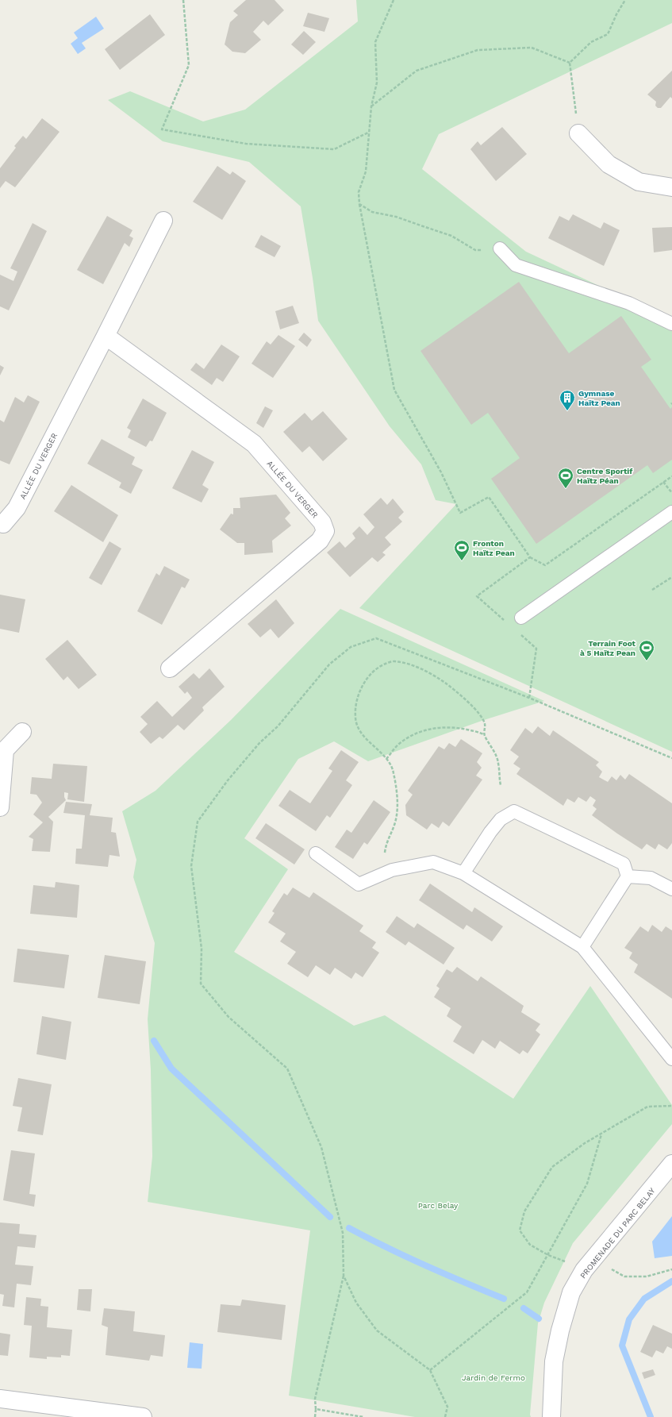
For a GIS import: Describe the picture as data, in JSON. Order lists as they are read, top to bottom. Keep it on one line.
{"streets":{"street":["ALLÉE DU VERGER","PROMENADE DU PARC BELAY"]},"parks":["Parc Belay","Jardin de Fermo"],"places":{"building":["Gymnase Haïtz Pean"],"sports":["Centre Sportif Haïtz Péan","Fronton Haïtz Pean","Terrain Foot à 5 Haïtz Pean"]}}
